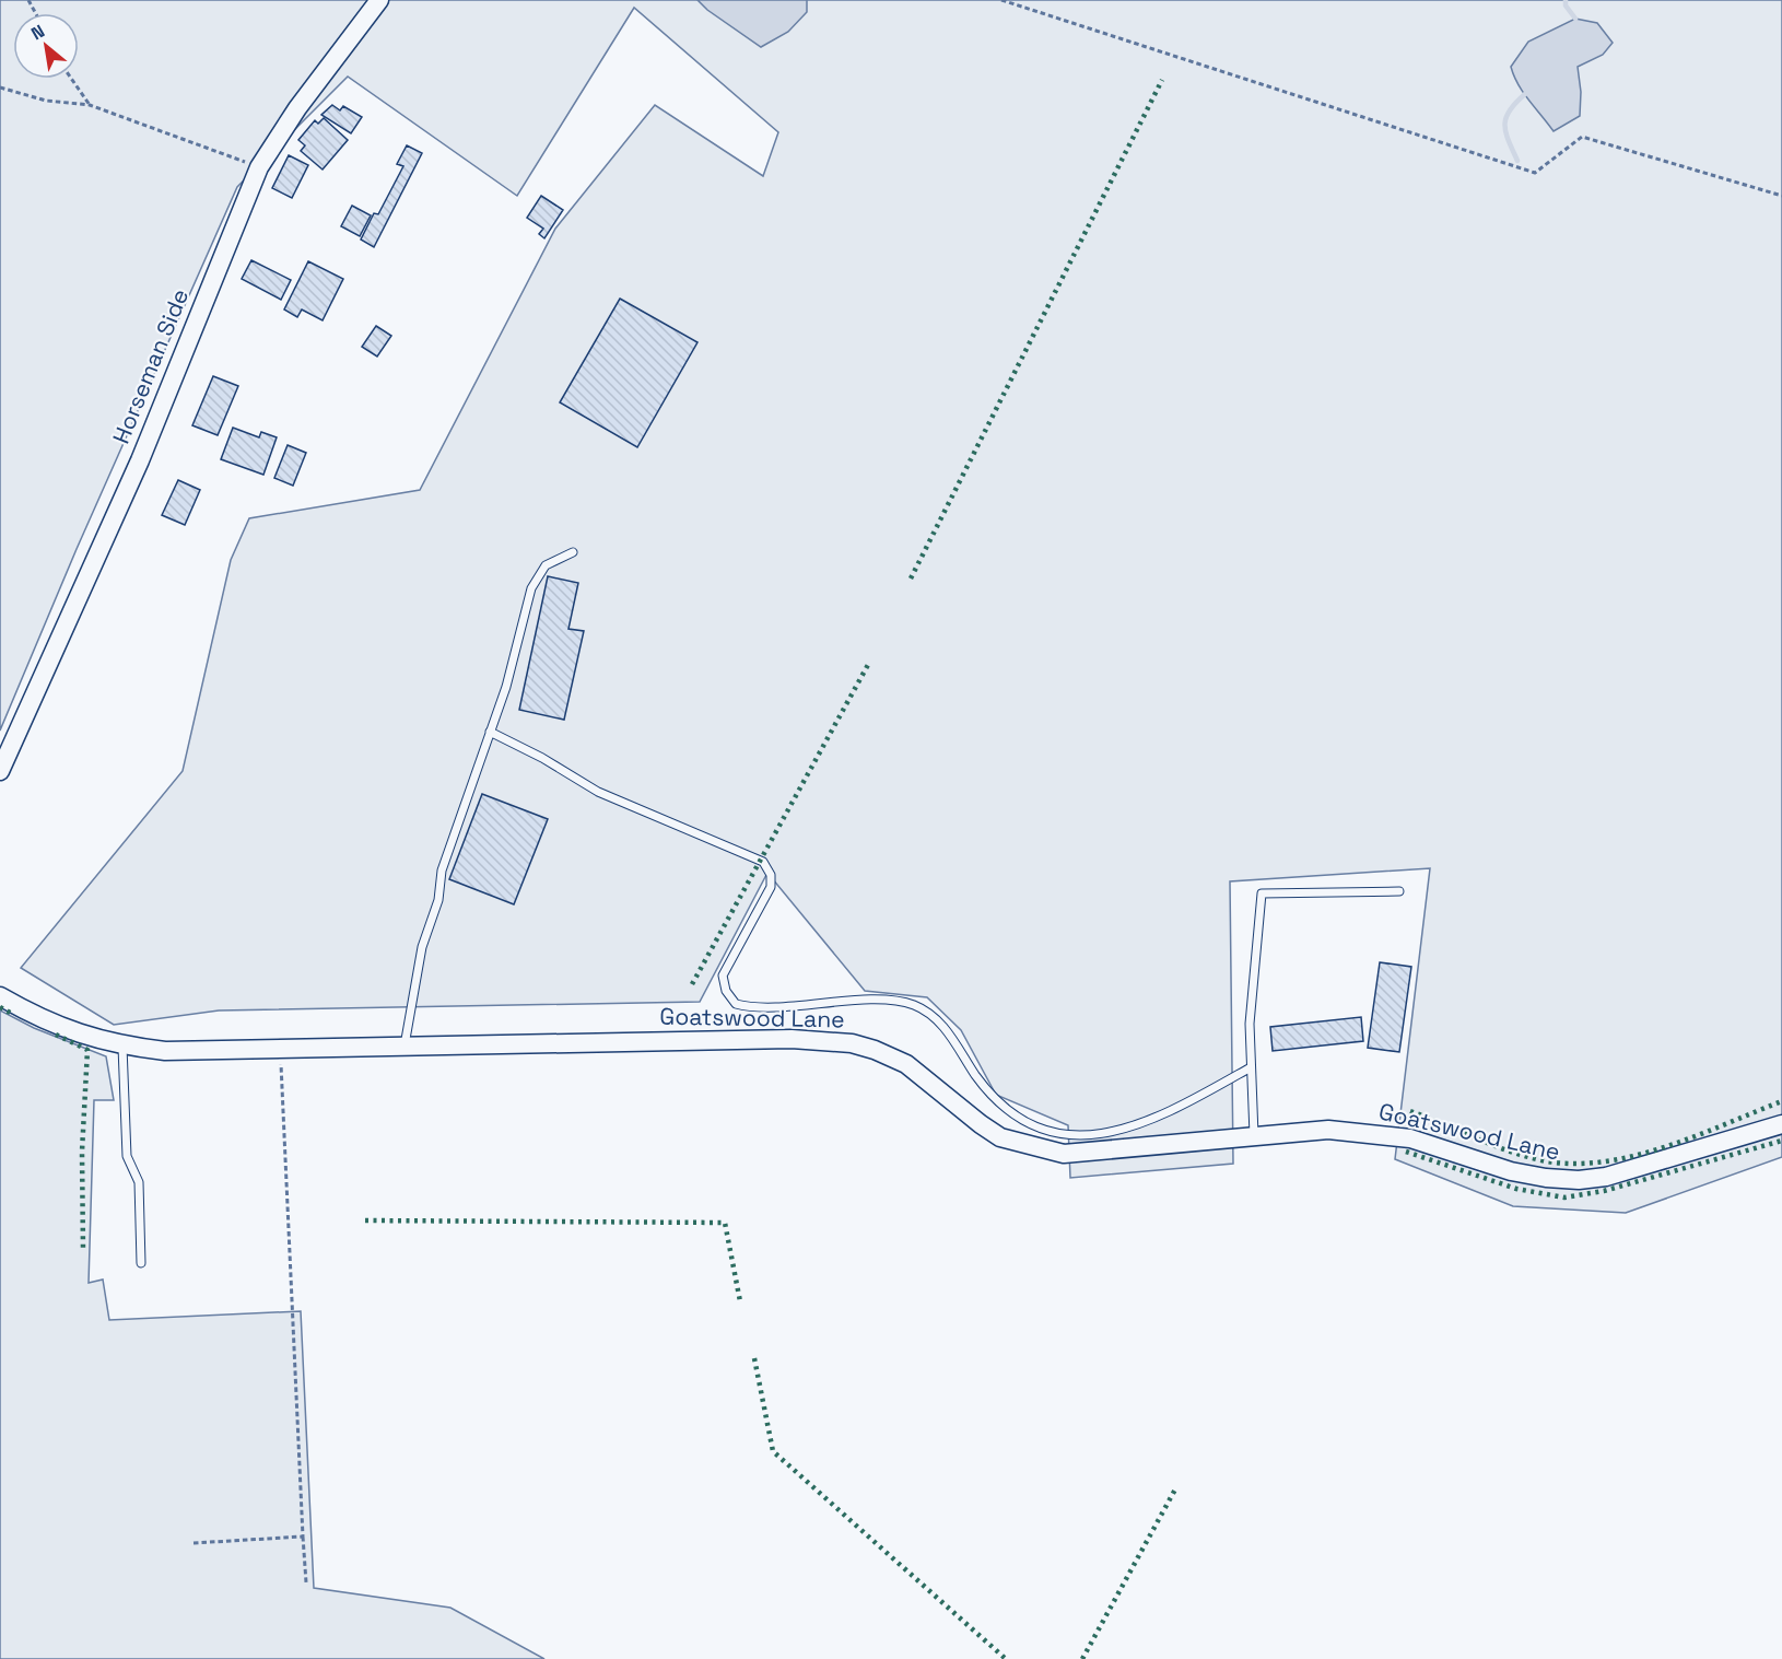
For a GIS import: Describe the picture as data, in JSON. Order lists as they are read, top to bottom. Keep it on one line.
{"streets":{"street":["Horseman Side","Goatswood Lane"]},"north":"top left"}
